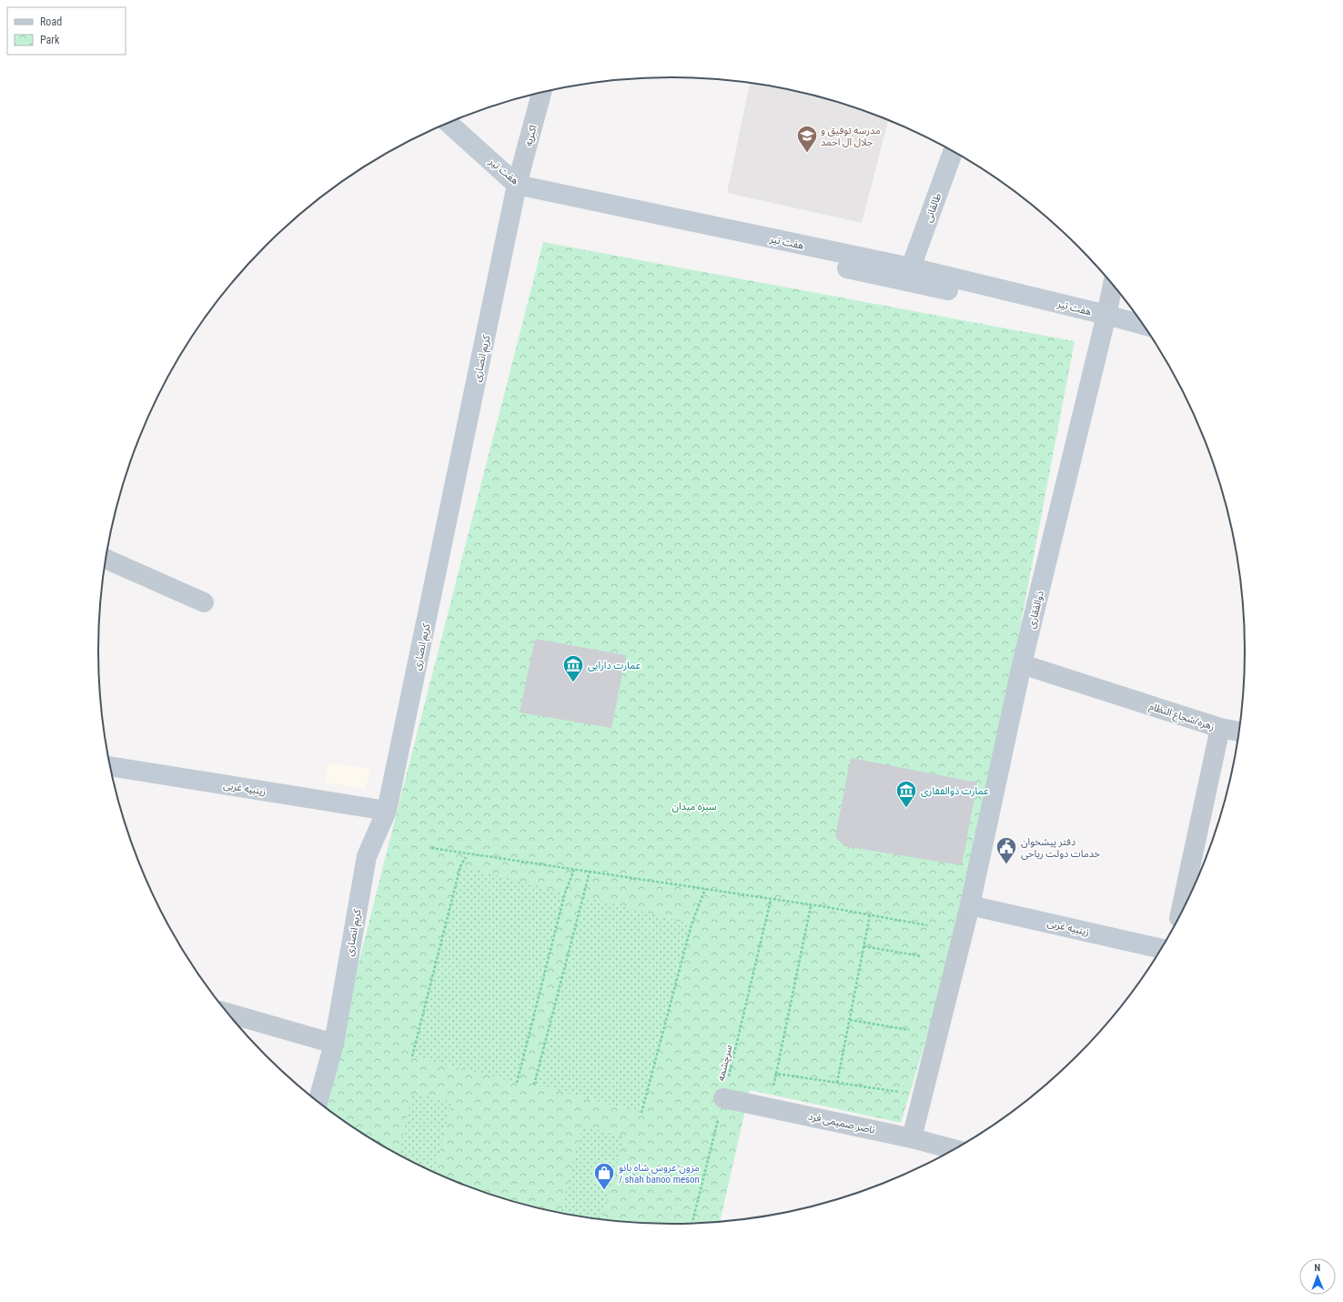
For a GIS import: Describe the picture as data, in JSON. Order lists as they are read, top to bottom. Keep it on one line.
{"streets":{"main road":["هفت تیر","طالقانی","کریم انصاری","ذوالفقاری","زینبیه غربی"],"street":["اکبریه","زهره/شجاع النظام","ناصر صمیمی فرد"],"path":["سرچشمه"]},"crossings":[["اکبریه","هفت تیر"],["اکبریه","کریم انصاری"],["هفت تیر","طالقانی"],["هفت تیر","کریم انصاری"],["هفت تیر","ذوالفقاری"],["کریم انصاری","زینبیه غربی"],["ذوالفقاری","زهره/شجاع النظام"],["ذوالفقاری","زینبیه غربی"],["سرچشمه","ناصر صمیمی فرد"]],"parks":["سبزه میدان"],"places":{"school or university":["مدرسه توفیق و جلال آل احمد"],"museum":["عمارت دارایی","عمارت ذوالفقاری"],"public building":["دفتر پیشخوان خدمات دولت ریاحی"],"shop":["مزون عروس شاه بانو / shah banoo meson"]},"legend":["Road","Park"],"north":"top"}
